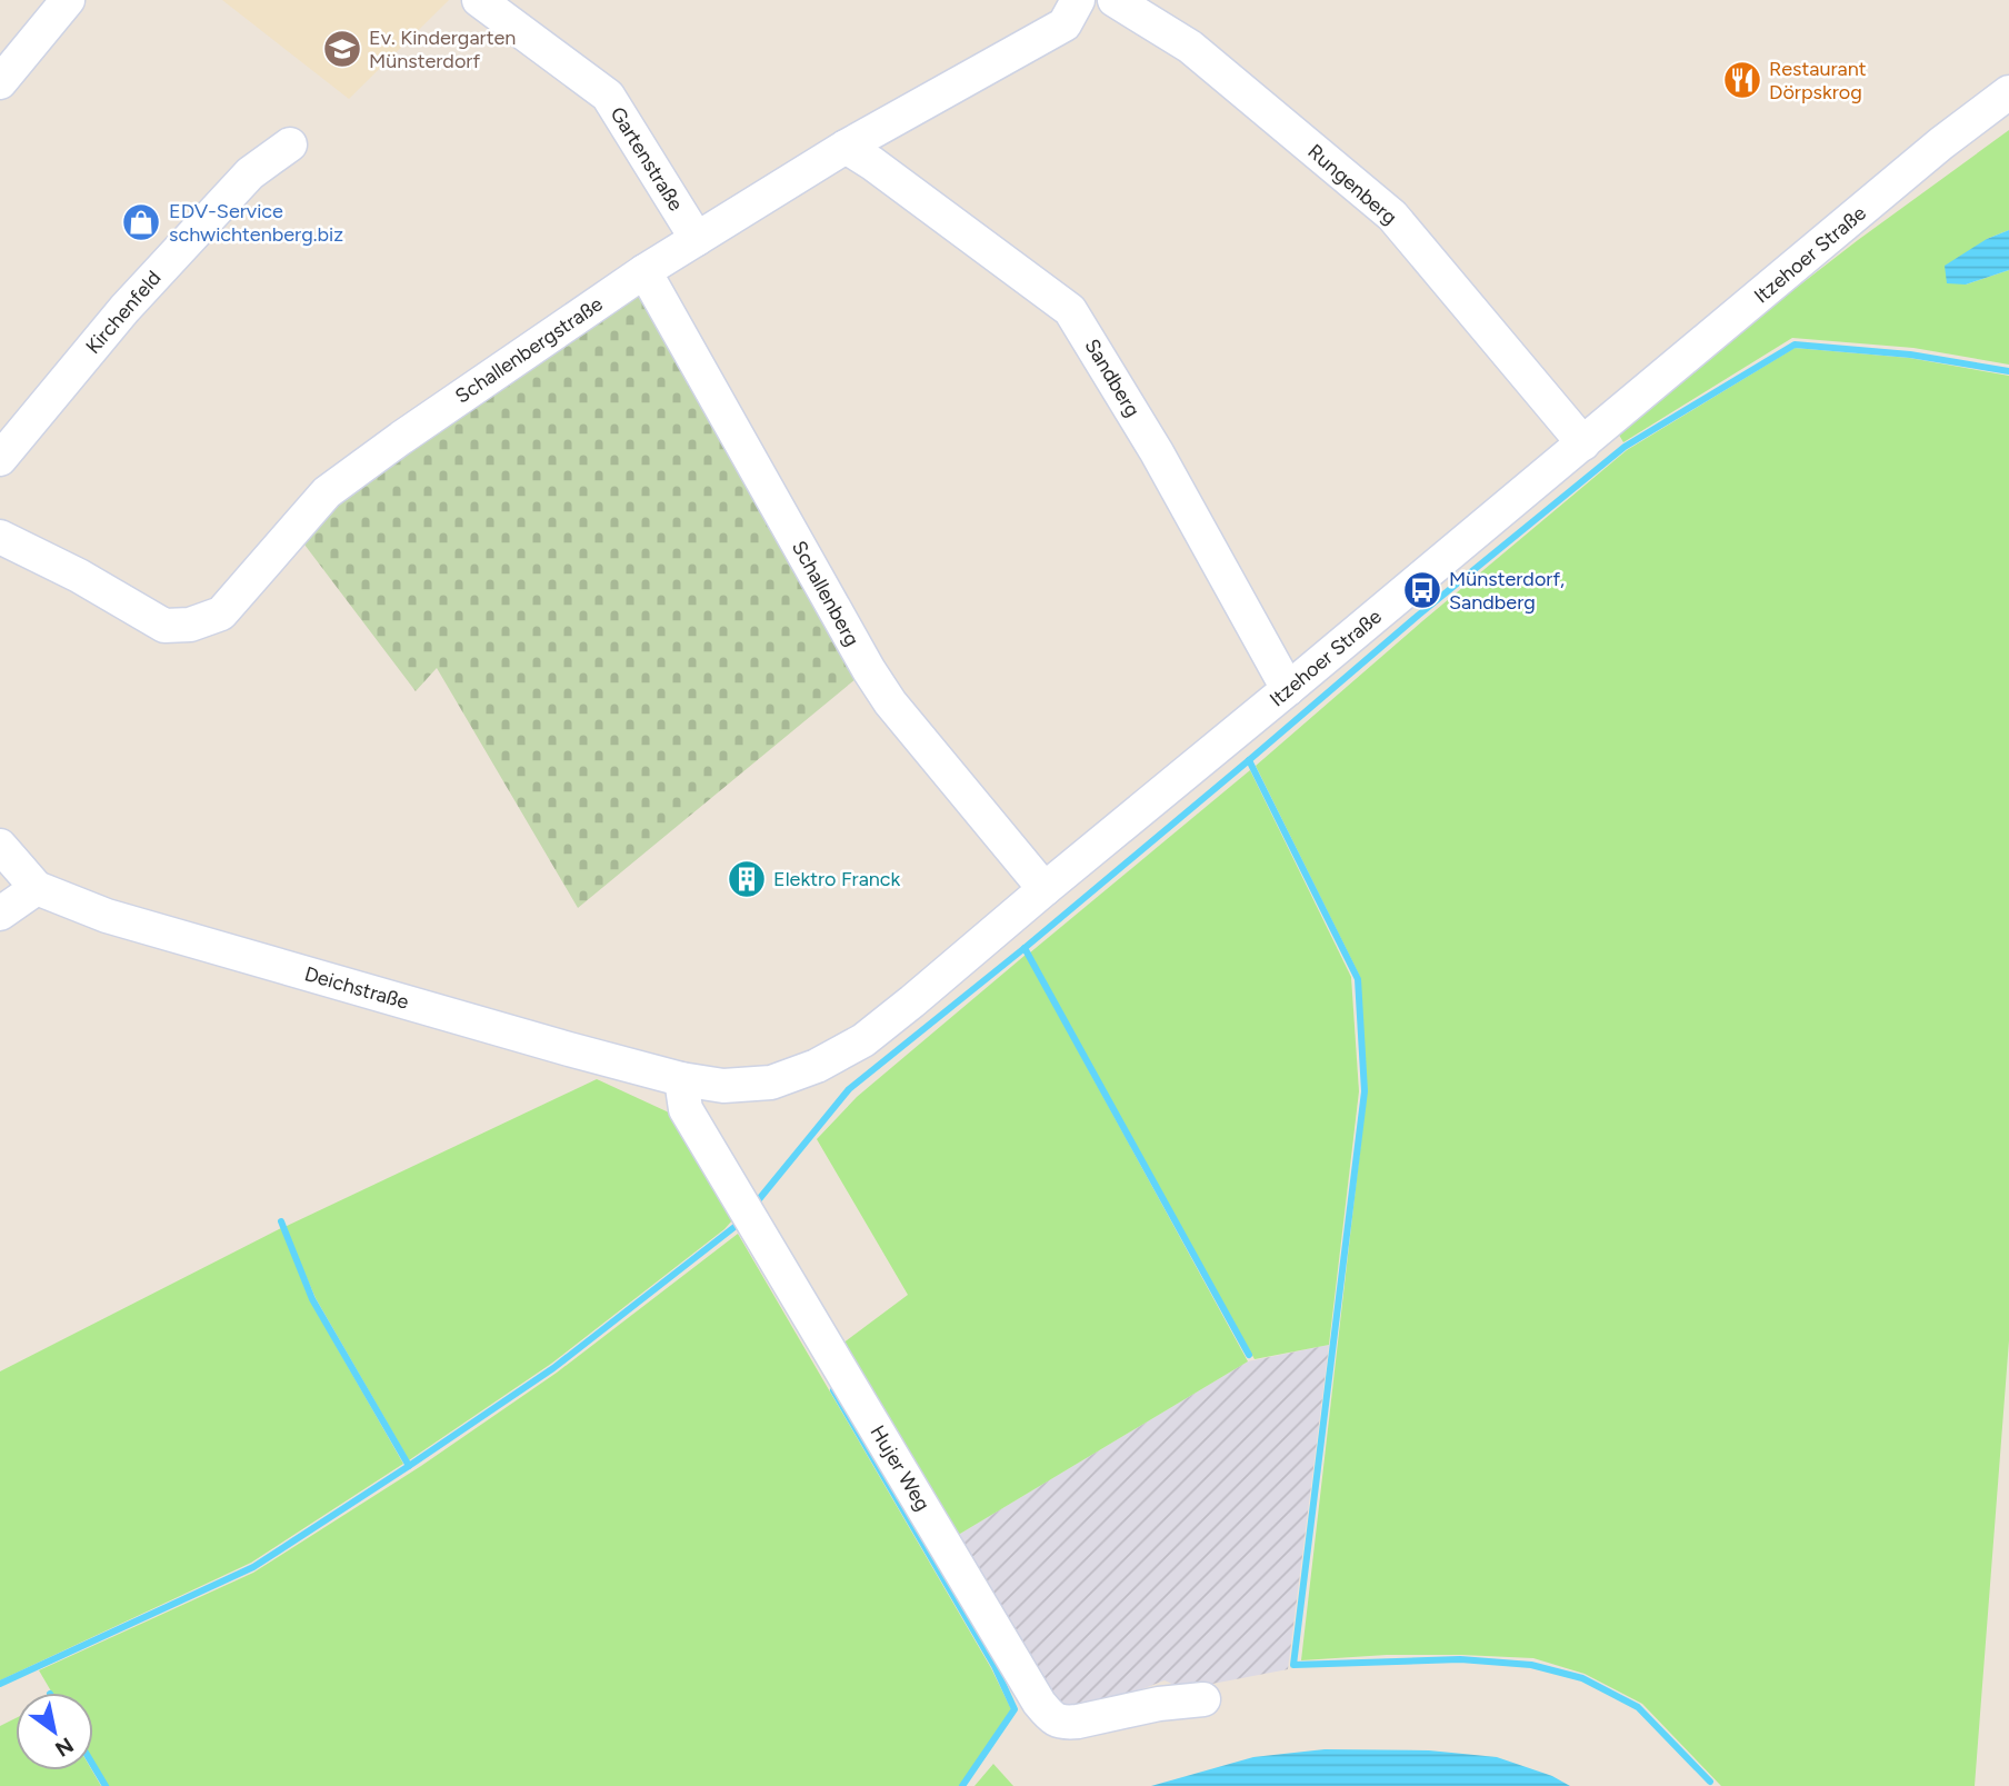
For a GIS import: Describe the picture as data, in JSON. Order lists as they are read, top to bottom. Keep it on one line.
{"streets":{"street":["Gartenstraße","Rungenberg","Itzehoer Straße","Kirchenfeld","Schallenbergstraße","Sandberg","Schallenberg","Deichstraße","Hujer Weg"]},"crossings":[["Gartenstraße","Schallenbergstraße"],["Rungenberg","Itzehoer Straße"],["Itzehoer Straße","Sandberg"],["Itzehoer Straße","Schallenberg"],["Itzehoer Straße","Deichstraße"],["Itzehoer Straße","Hujer Weg"],["Schallenbergstraße","Sandberg"],["Schallenbergstraße","Schallenberg"],["Deichstraße","Hujer Weg"]],"places":{"school or university":["Ev. Kindergarten Münsterdorf"],"restaurant":["Restaurant Dörpskrog"],"shop":["EDV-Service schwichtenberg.biz"],"bus stop":["Münsterdorf, Sandberg"],"building":["Elektro Franck"]},"north":"bottom right"}
